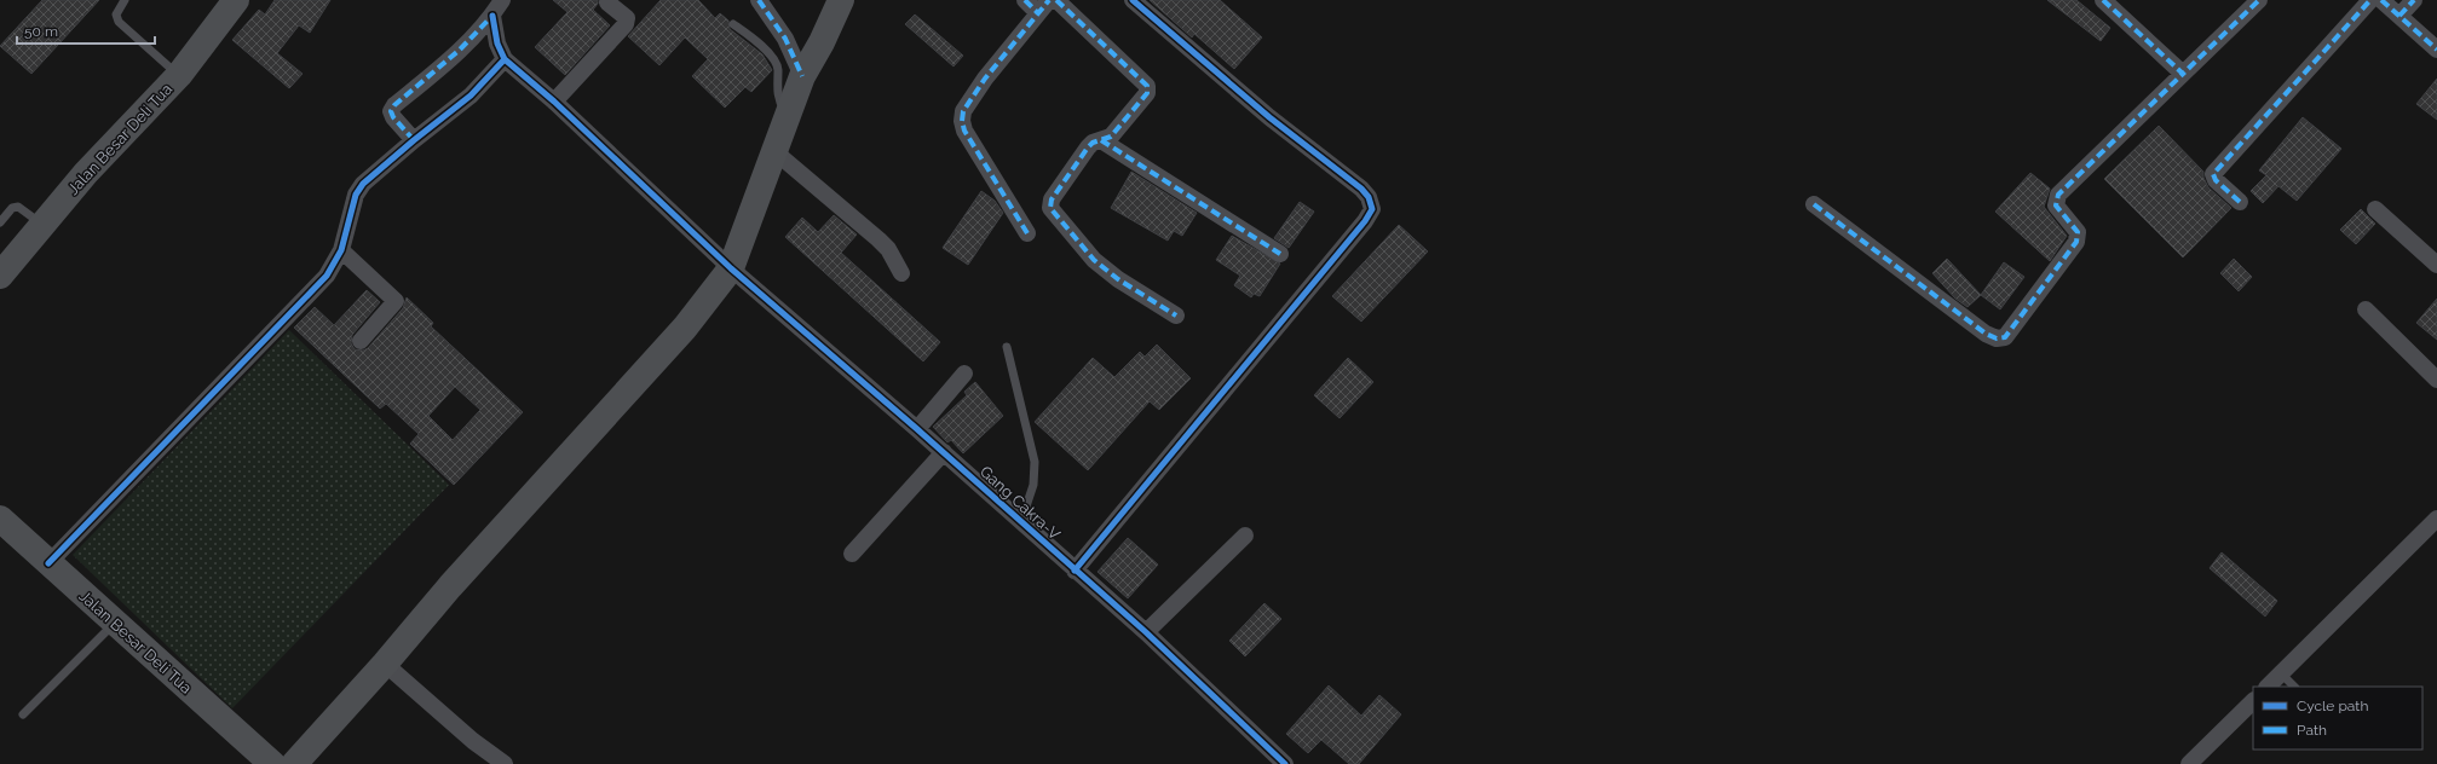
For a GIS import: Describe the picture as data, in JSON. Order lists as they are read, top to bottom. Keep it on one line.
{"streets":{"main road":["Jalan Besar Deli Tua"],"street":["Gang Cakra-V"]},"legend":["Cycle path","Path"],"scale_bar":"50 m"}
